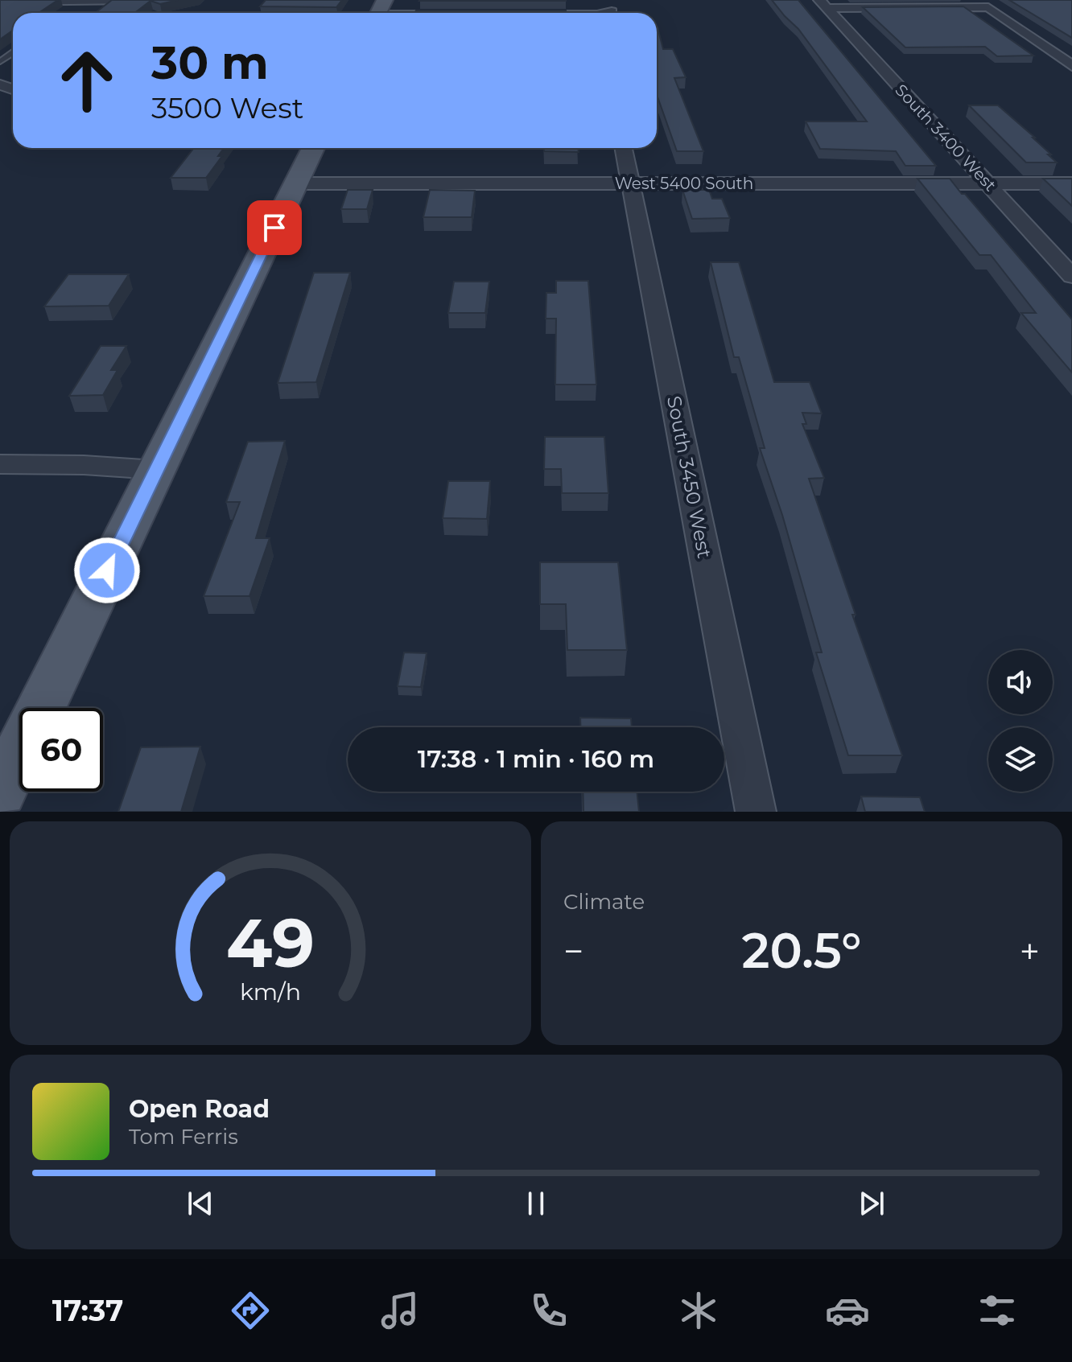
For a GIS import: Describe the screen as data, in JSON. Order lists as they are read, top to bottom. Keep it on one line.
{"streets":{"street":["South 3400 West","West 5400 South","South 3450 West"]},"crossings":[["South 3400 West","West 5400 South"],["West 5400 South","South 3450 West"]],"page":{"turn":["30 m","3500 West"],"limit":"60","trip":"17:38 · 1 min · 160 m","tile":"Climate","heat":["−","20.5°","+"],"song":["Open Road","Tom Ferris"],"tabs":"17:37","gauge":["49","km/h"]}}
